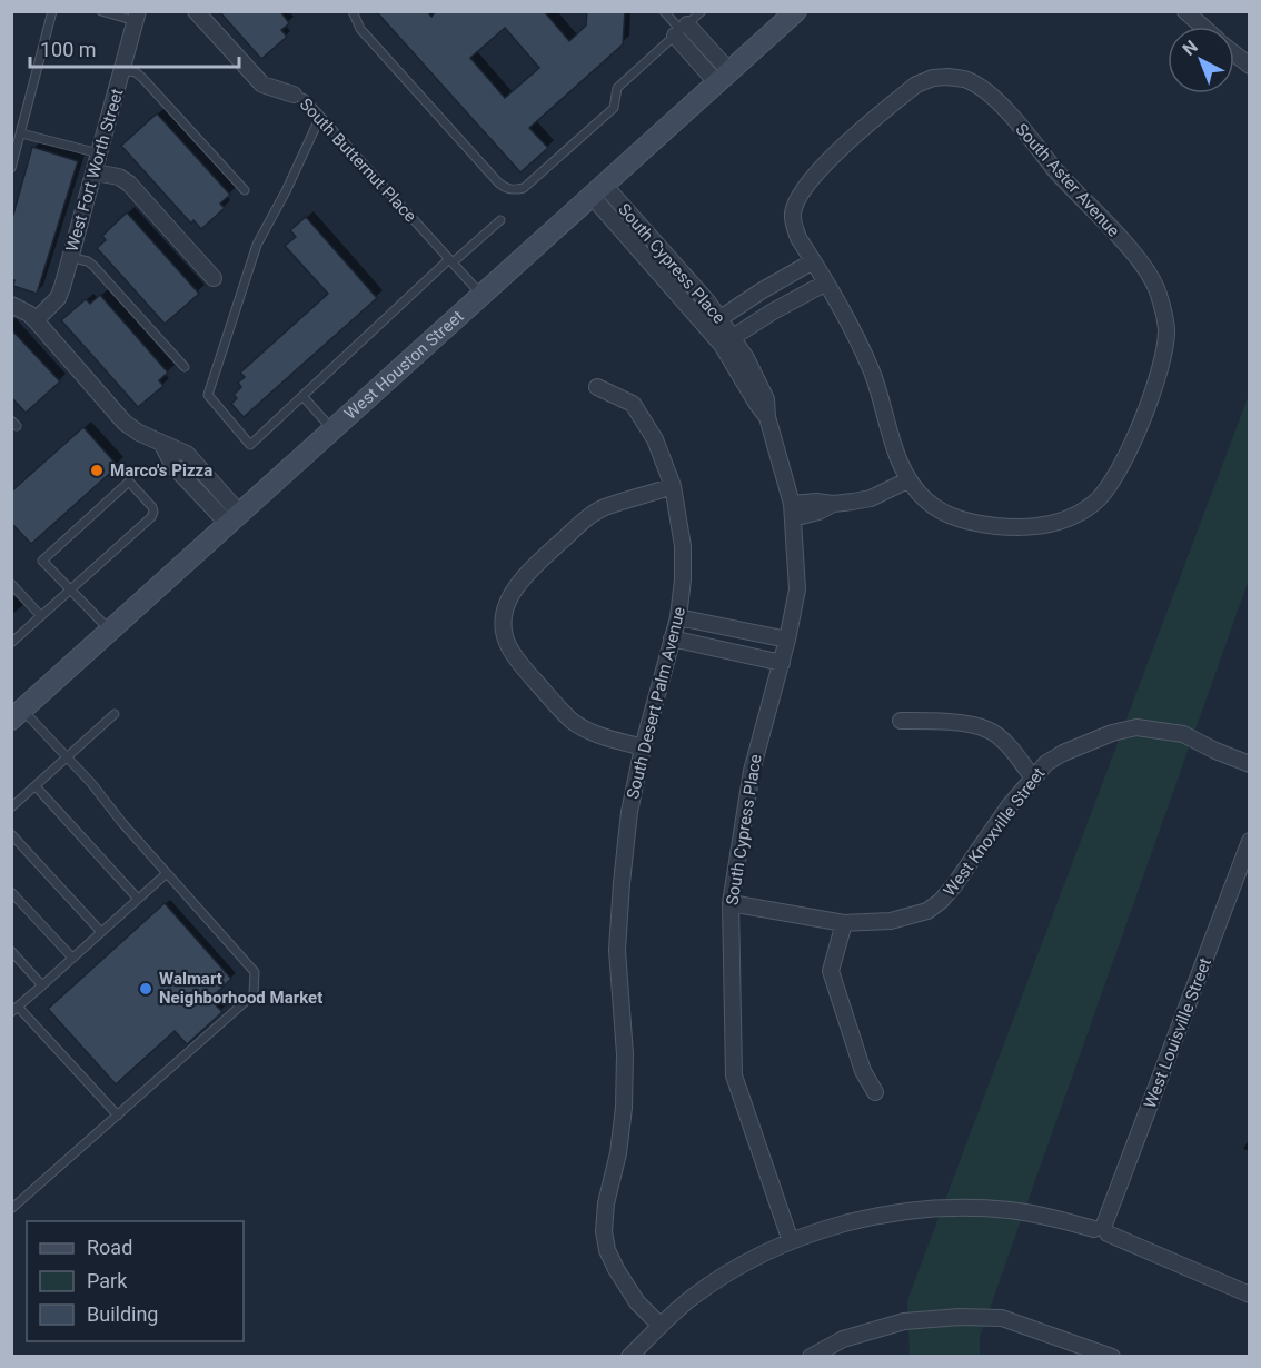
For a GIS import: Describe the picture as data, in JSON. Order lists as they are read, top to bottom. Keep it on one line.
{"streets":{"main road":["West Houston Street"],"street":["South Butternut Place","West Fort Worth Street","South Aster Avenue","South Cypress Place","South Desert Palm Avenue","West Knoxville Street","West Louisville Street"]},"crossings":[["South Butternut Place","West Houston Street"],["South Cypress Place","West Houston Street"],["South Cypress Place","West Knoxville Street"]],"places":["Marco's Pizza","Walmart Neighborhood Market"],"legend":["Road","Park","Building"],"scale_bar":"100 m","north":"top left"}
